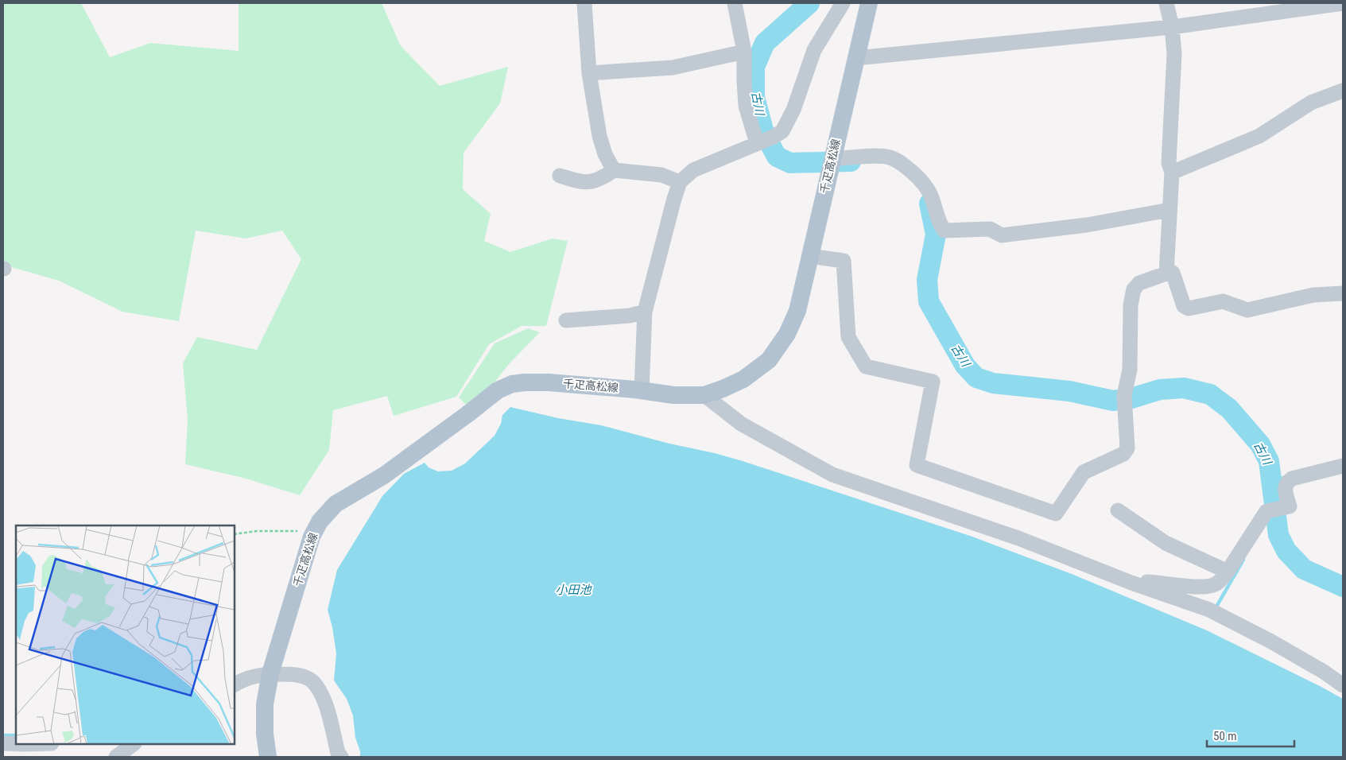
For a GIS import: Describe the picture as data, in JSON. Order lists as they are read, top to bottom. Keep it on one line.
{"streets":{"main road":["千疋高松線"]},"water":["古川","小田池"],"scale_bar":"50 m"}
